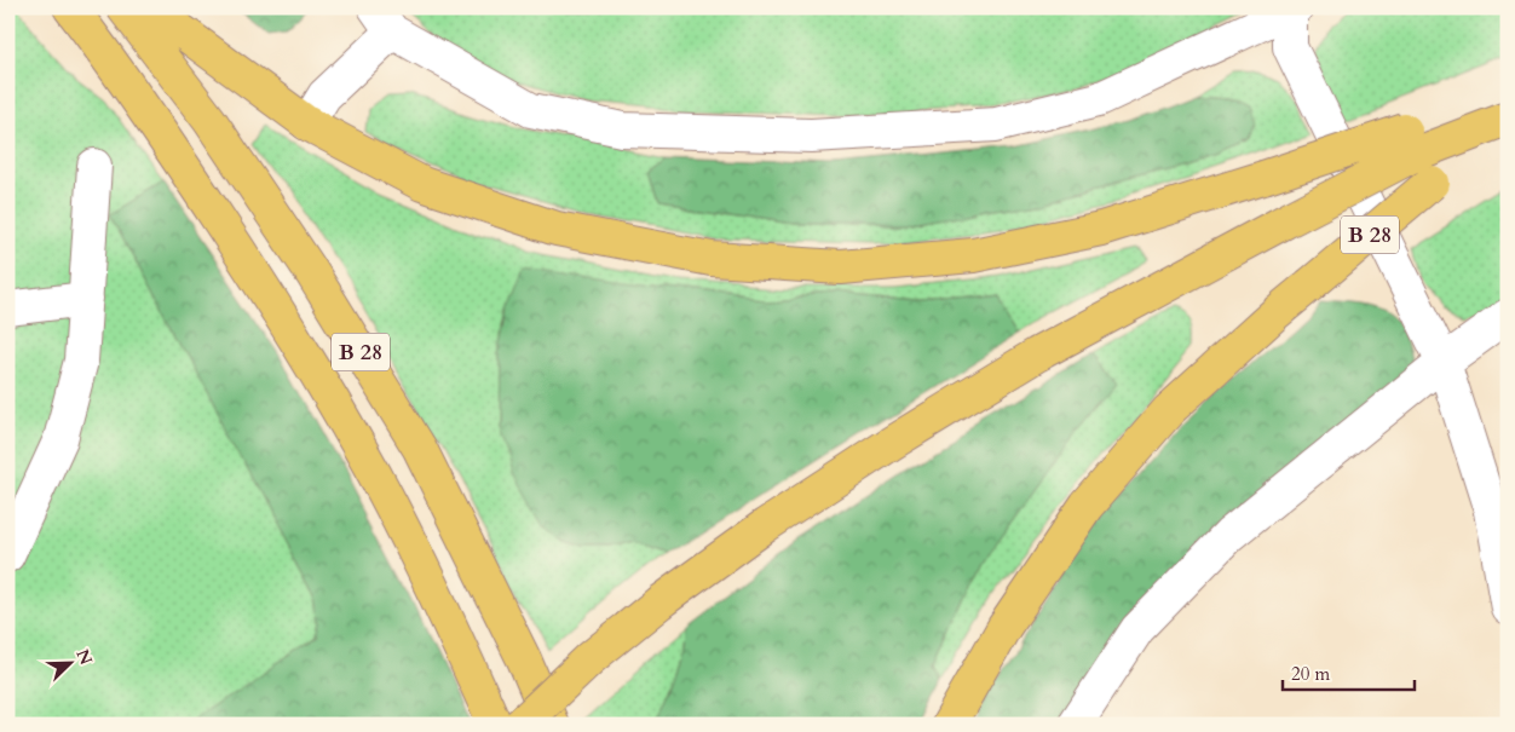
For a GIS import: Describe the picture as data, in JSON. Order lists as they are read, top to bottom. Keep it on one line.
{"streets":{"highway":["B 28"]},"scale_bar":"20 m","north":"top right"}
